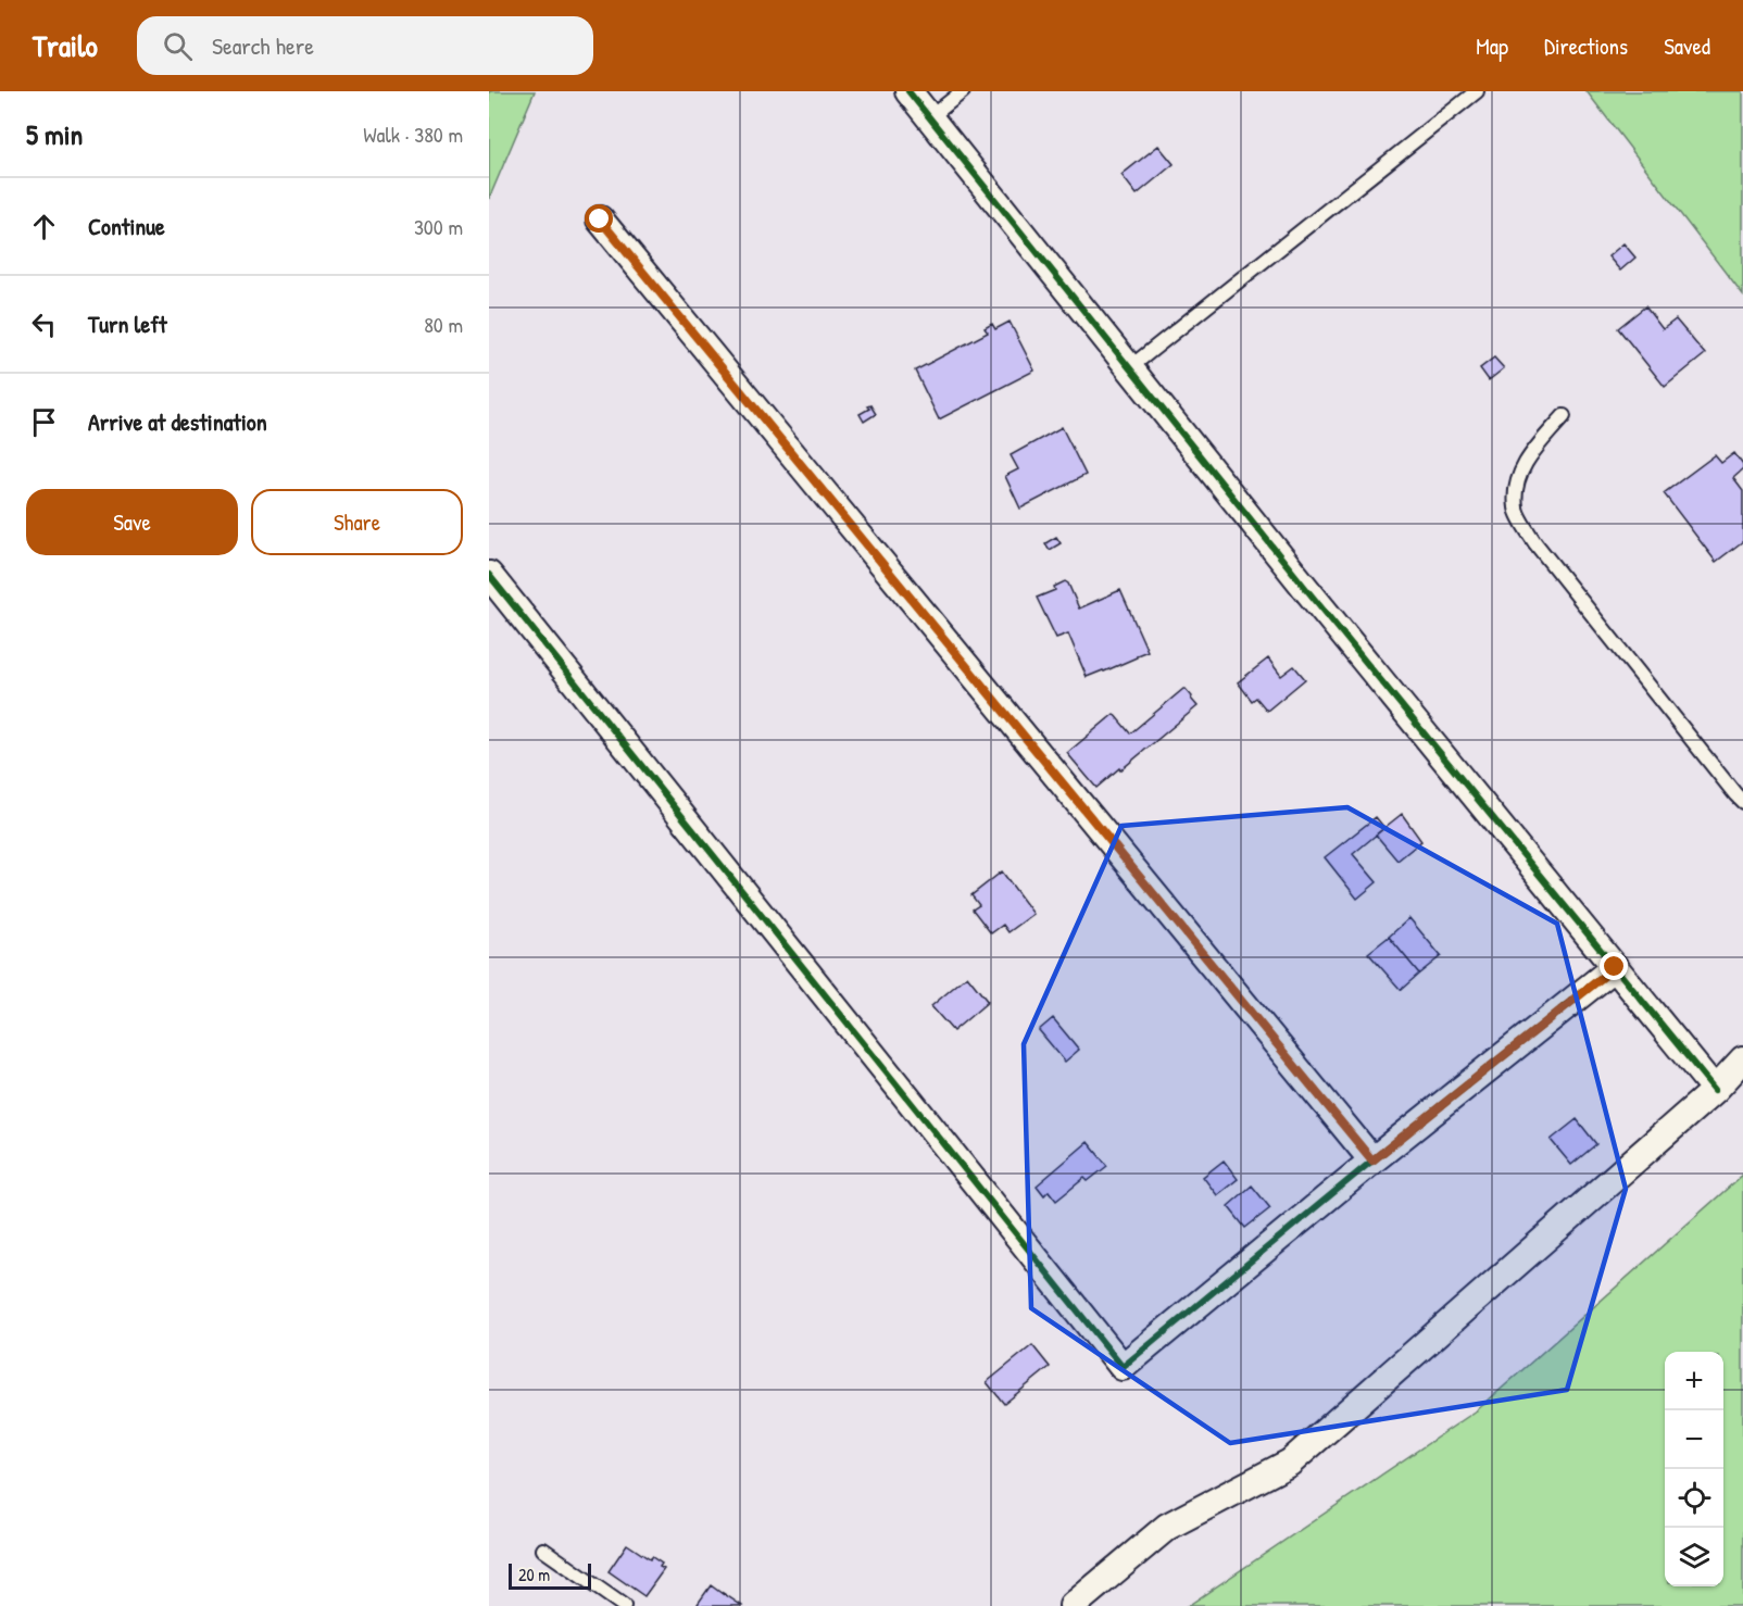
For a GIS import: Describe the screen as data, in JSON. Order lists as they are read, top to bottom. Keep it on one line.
{"scale_bar":"20 m","page":{"header":"Trailo","search":"Search here","nav":["Map","Directions","Saved"],"heading":["5 min","Walk · 380 m"],"list":[["Continue","300 m"],["Turn left","80 m"],"Arrive at destination"],"buttons":["Save","Share"],"map_buttons":["+","−"],"scale":"20 m"}}
